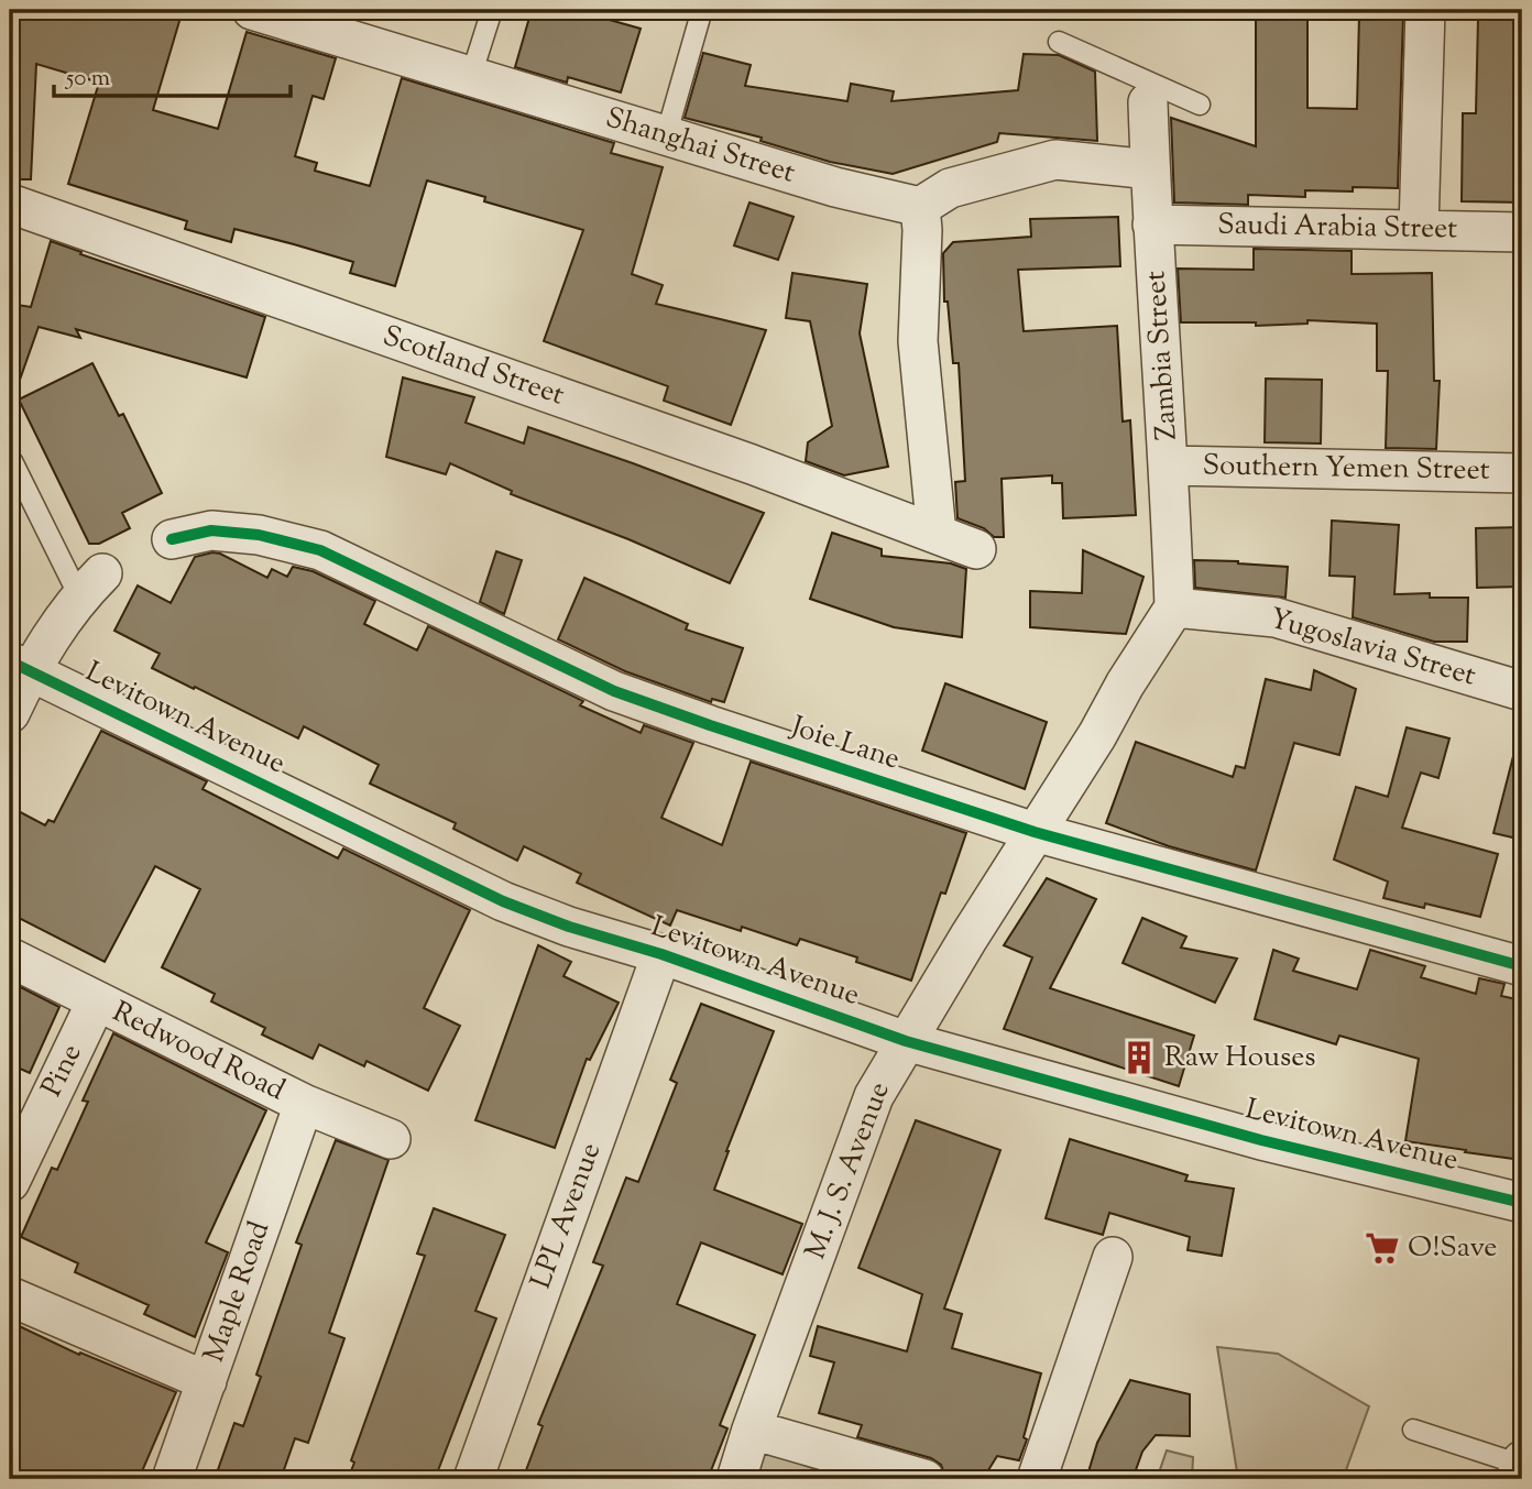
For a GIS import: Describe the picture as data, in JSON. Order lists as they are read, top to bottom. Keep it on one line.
{"streets":{"street":["Shanghai Street","Saudi Arabia Street","Zambia Street","Scotland Street","Southern Yemen Street","Yugoslavia Street","Levitown Avenue","Joie Lane","Redwood Road","Pine","M. J. S. Avenue","LPL Avenue","Maple Road"]},"crossings":[["Saudi Arabia Street","Zambia Street"],["Zambia Street","Southern Yemen Street"],["Zambia Street","Yugoslavia Street"],["Zambia Street","M. J. S. Avenue"],["Yugoslavia Street","M. J. S. Avenue"],["Levitown Avenue","M. J. S. Avenue"],["Levitown Avenue","LPL Avenue"],["Joie Lane","M. J. S. Avenue"],["Redwood Road","Pine"],["Redwood Road","Maple Road"]],"places":{"building":["Raw Houses"],"supermarket":["O!Save"]},"scale_bar":"50 m"}
